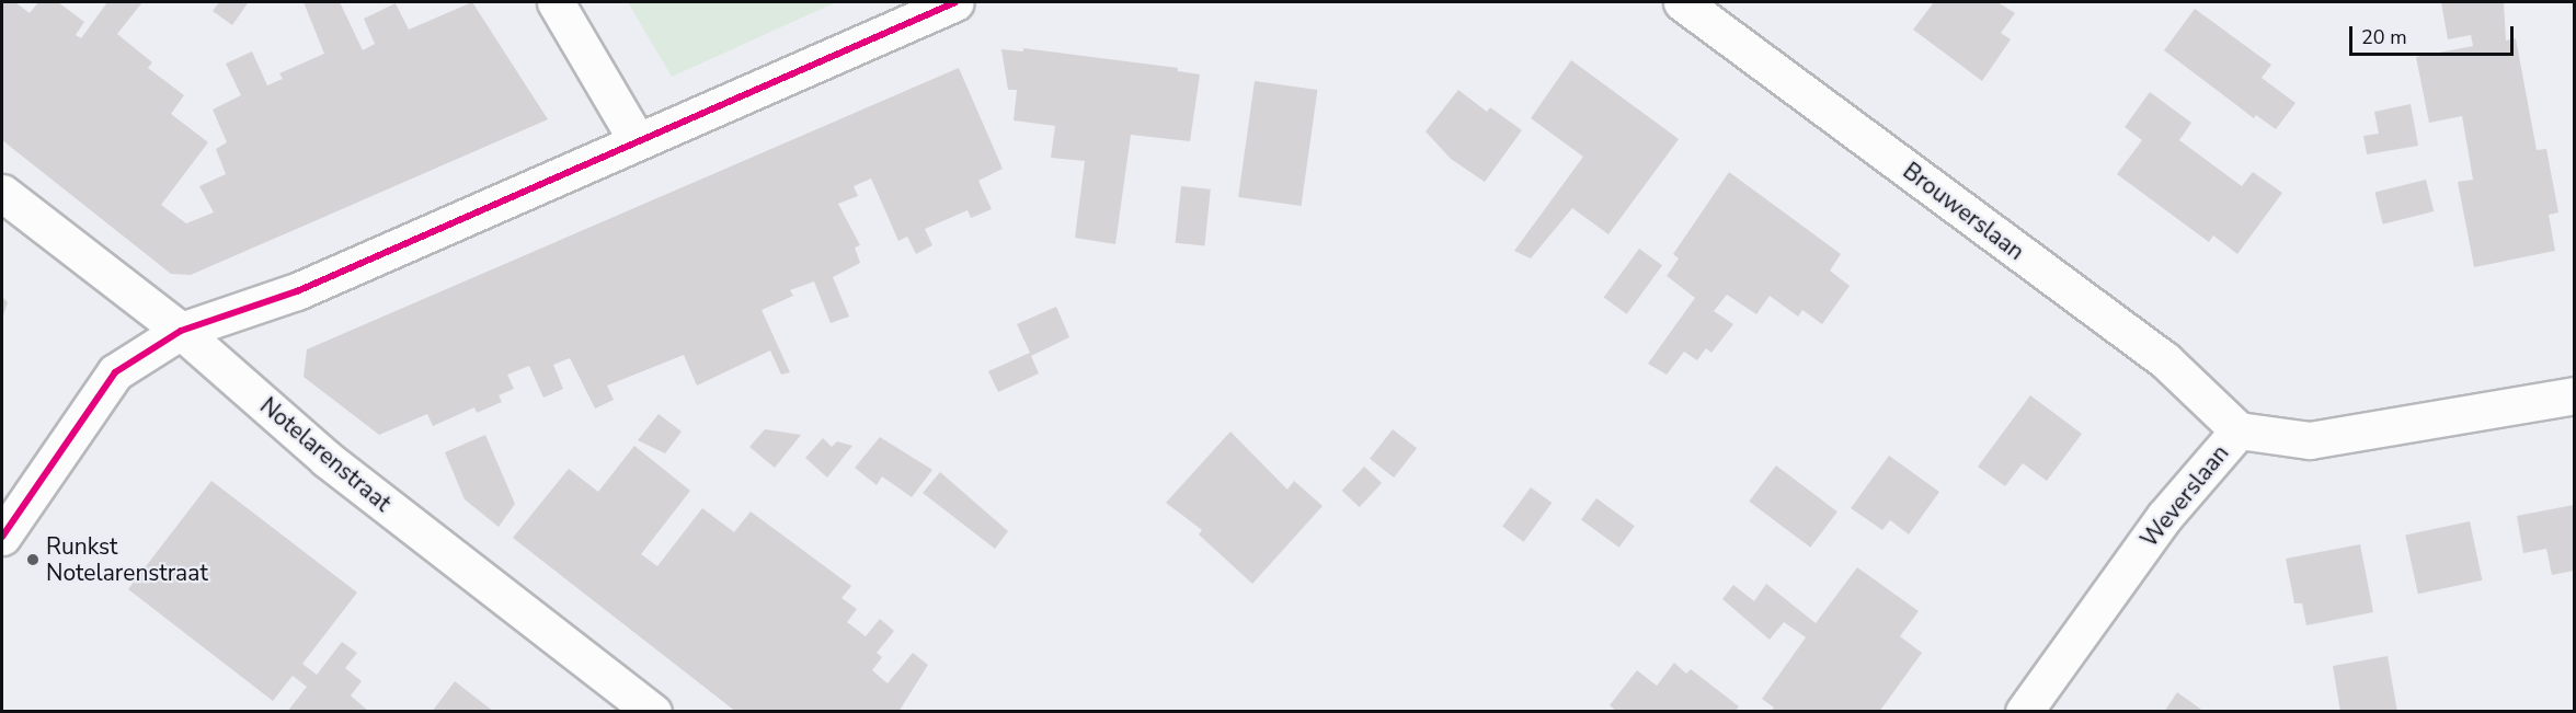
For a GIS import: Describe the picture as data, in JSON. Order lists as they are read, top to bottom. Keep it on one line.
{"streets":{"street":["Brouwerslaan","Notelarenstraat","Weverslaan"]},"crossings":[["Brouwerslaan","Weverslaan"]],"places":["Runkst Notelarenstraat"],"scale_bar":"20 m"}
